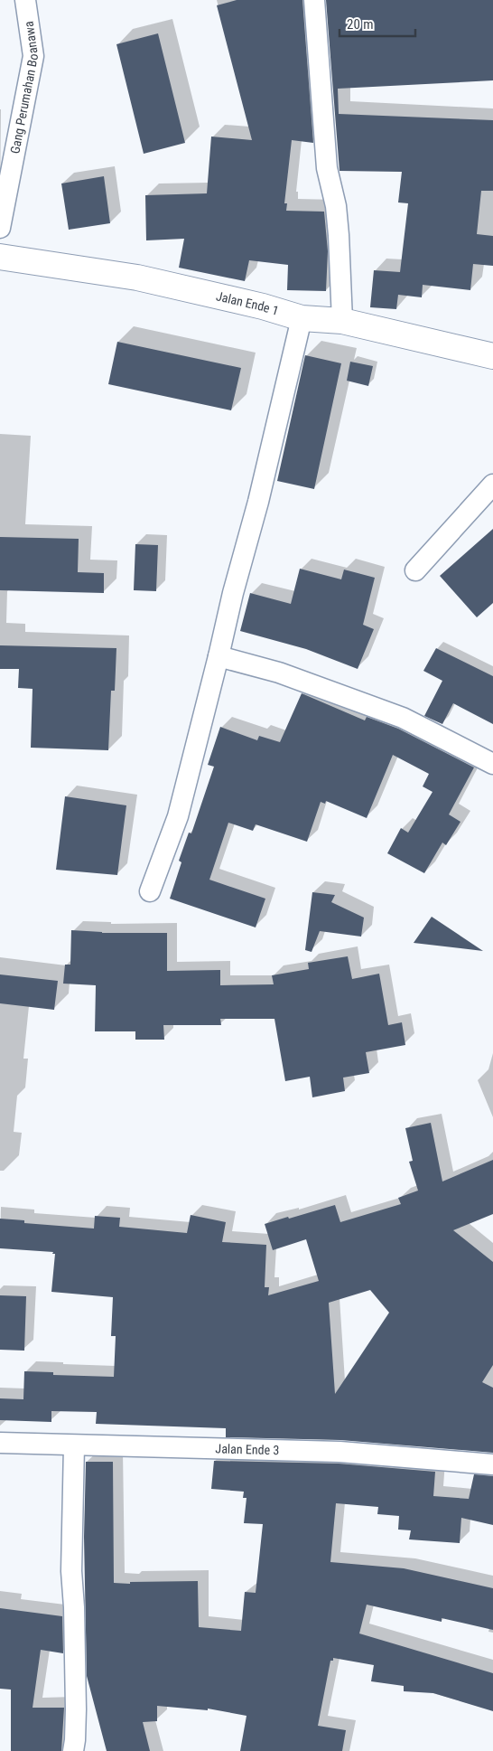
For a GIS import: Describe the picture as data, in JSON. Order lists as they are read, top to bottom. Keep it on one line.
{"streets":{"street":["Gang Perumahan Boanawa","Jalan Ende 1","Jalan Ende 3"]},"scale_bar":"20 m"}
